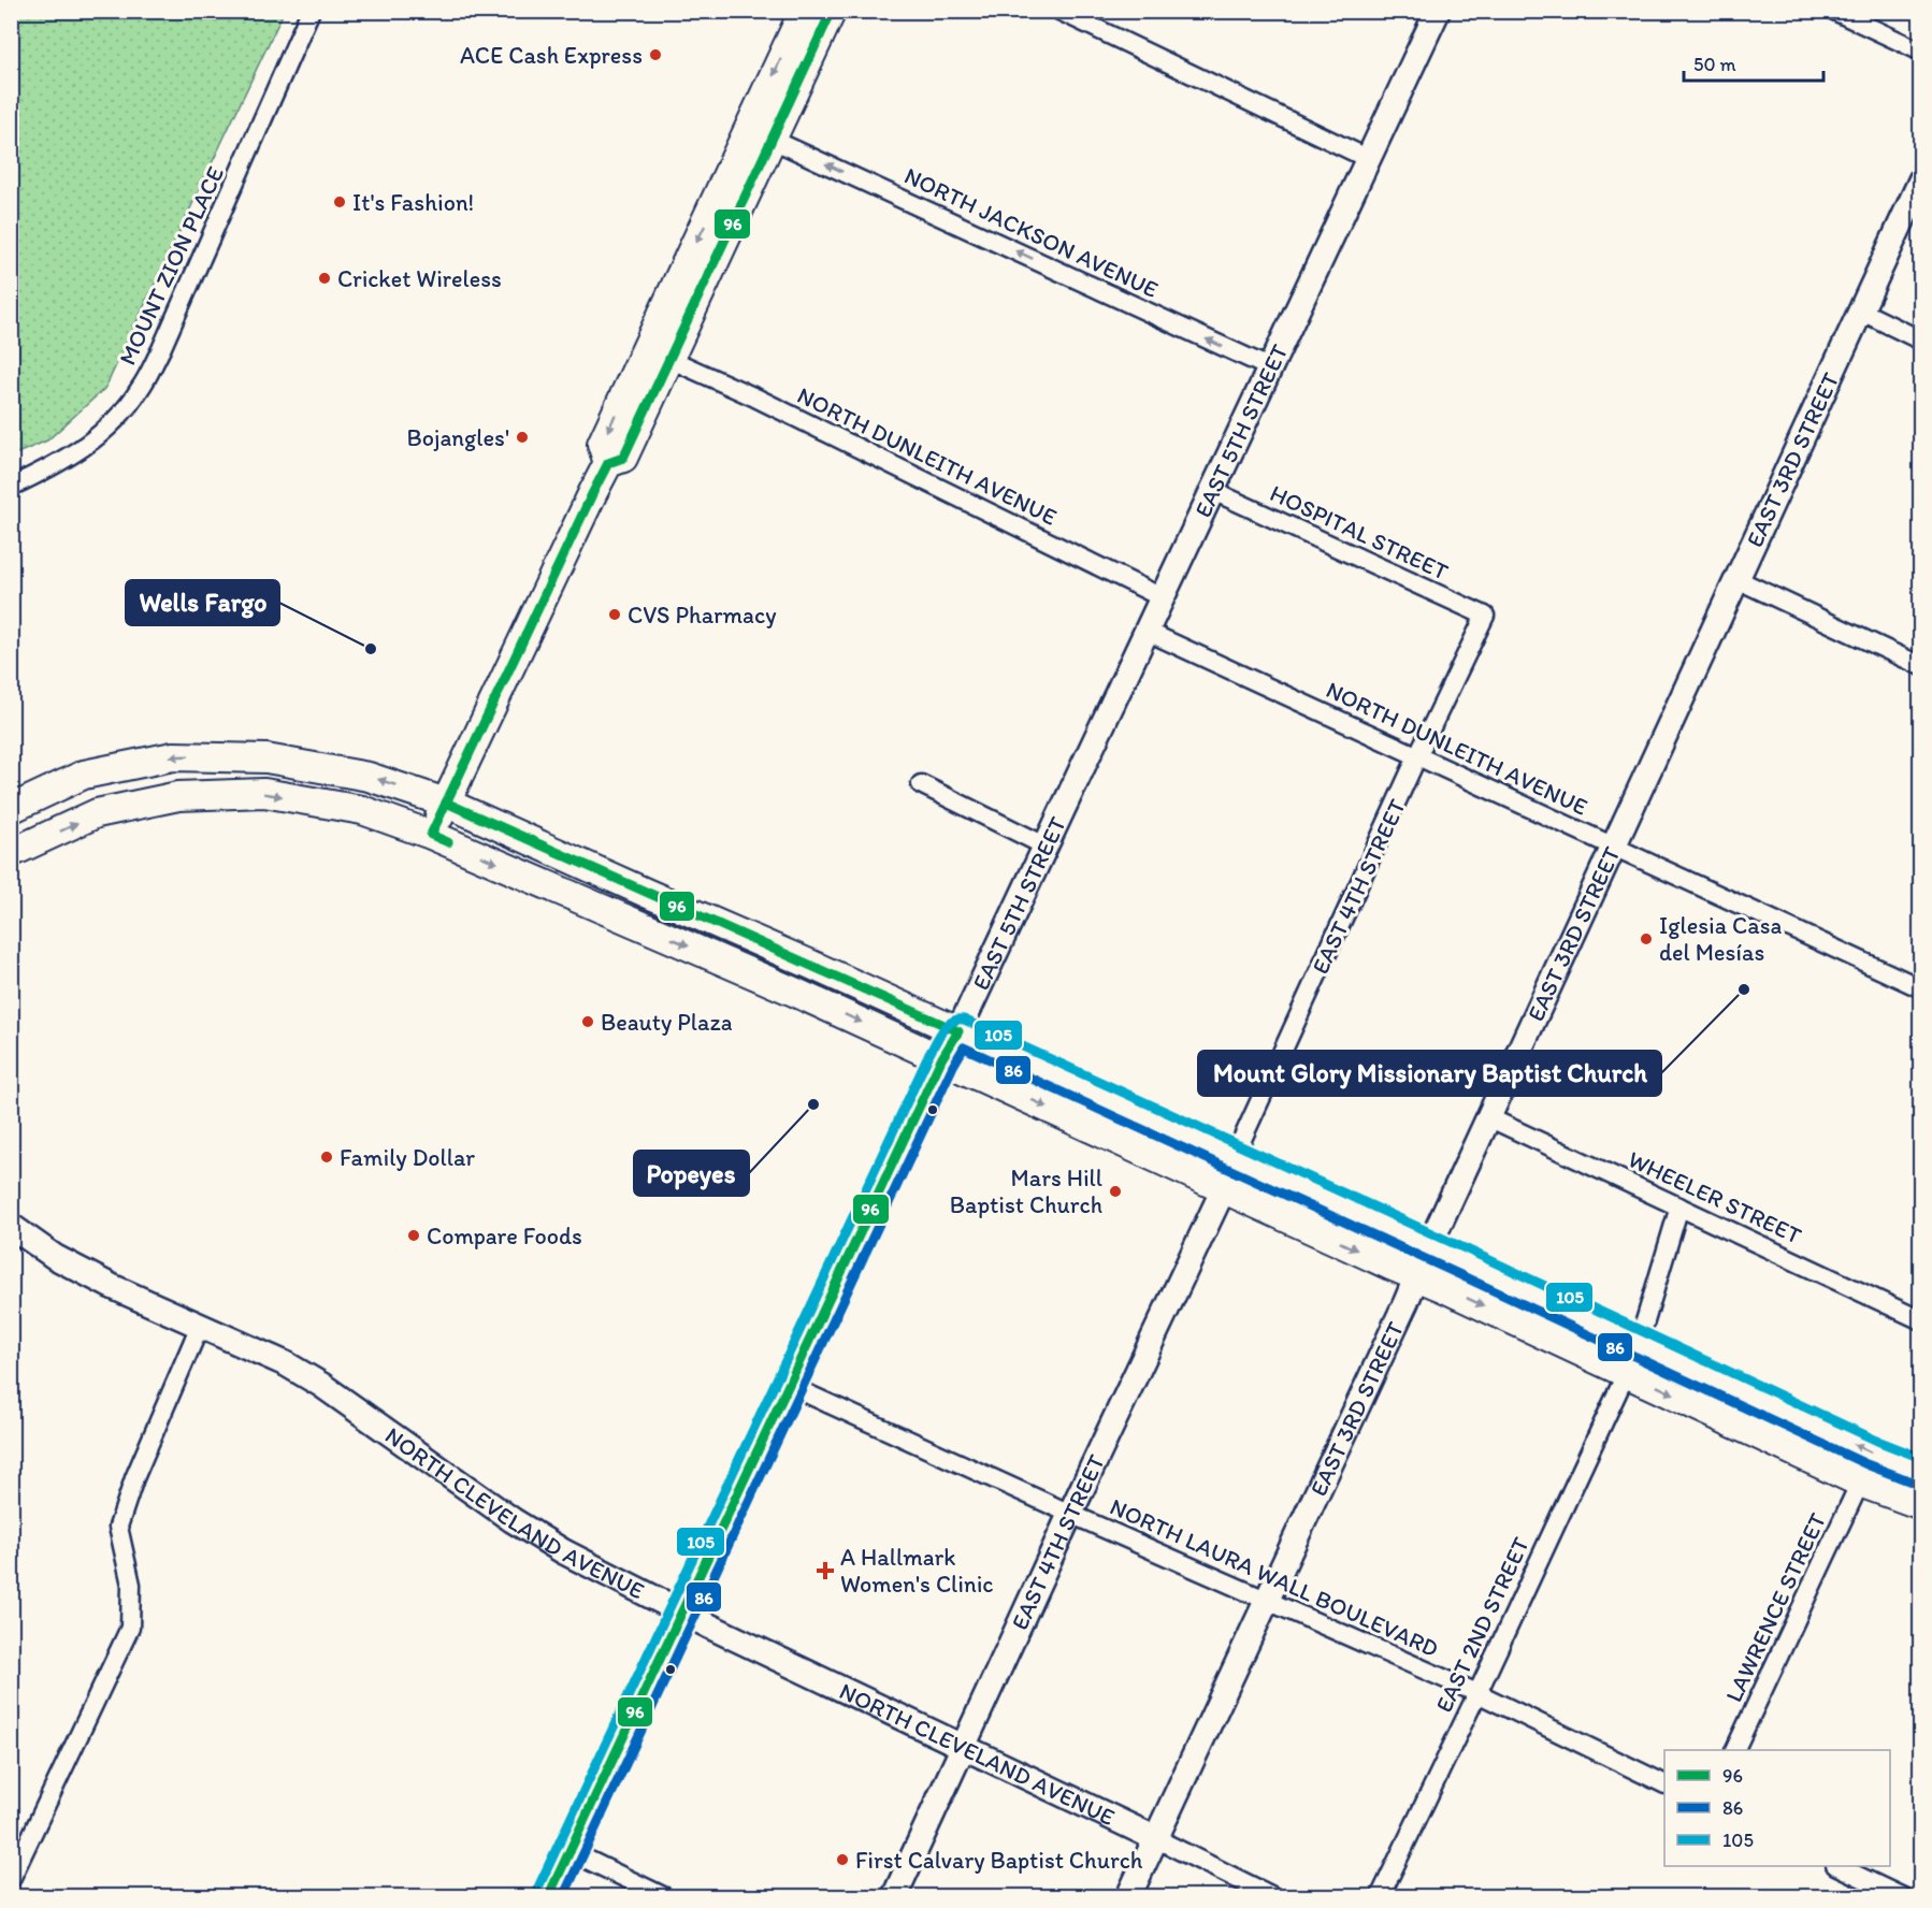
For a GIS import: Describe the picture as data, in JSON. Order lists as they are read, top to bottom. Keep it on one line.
{"streets":{"street":["NORTH JACKSON AVENUE","MOUNT ZION PLACE","EAST 5TH STREET","NORTH DUNLEITH AVENUE","EAST 3RD STREET","HOSPITAL STREET","EAST 4TH STREET","WHEELER STREET","NORTH CLEVELAND AVENUE","NORTH LAURA WALL BOULEVARD","LAWRENCE STREET","EAST 2ND STREET"]},"crossings":[["NORTH JACKSON AVENUE","EAST 5TH STREET"],["EAST 5TH STREET","NORTH DUNLEITH AVENUE"],["EAST 5TH STREET","HOSPITAL STREET"],["EAST 5TH STREET","NORTH CLEVELAND AVENUE"],["EAST 5TH STREET","NORTH LAURA WALL BOULEVARD"],["NORTH DUNLEITH AVENUE","EAST 3RD STREET"],["NORTH DUNLEITH AVENUE","EAST 4TH STREET"],["EAST 3RD STREET","WHEELER STREET"],["EAST 3RD STREET","NORTH CLEVELAND AVENUE"],["EAST 3RD STREET","NORTH LAURA WALL BOULEVARD"],["HOSPITAL STREET","EAST 4TH STREET"],["EAST 4TH STREET","NORTH CLEVELAND AVENUE"],["EAST 4TH STREET","NORTH LAURA WALL BOULEVARD"],["NORTH LAURA WALL BOULEVARD","EAST 2ND STREET"]],"one_way":["NORTH JACKSON AVENUE"],"places":{"other":["ACE Cash Express","It's Fashion!","Cricket Wireless","Bojangles'","CVS Pharmacy","Wells Fargo","Iglesia Casa del Mesías","Mount Glory Missionary Baptist Church","Beauty Plaza","Popeyes","Family Dollar","Mars Hill Baptist Church","Compare Foods","First Calvary Baptist Church"],"health":["A Hallmark Women's Clinic"]},"lines":["transit line 96","transit line 105","transit line 86"],"legend":["96","86","105"],"scale_bar":"50 m"}
